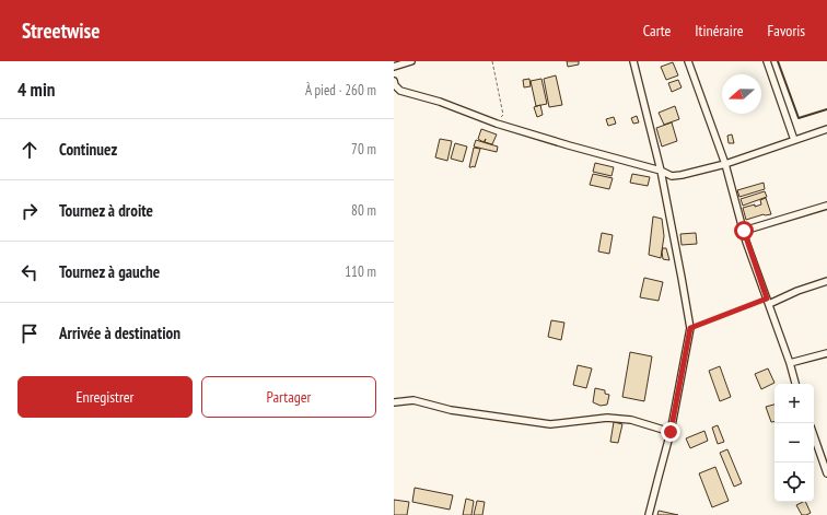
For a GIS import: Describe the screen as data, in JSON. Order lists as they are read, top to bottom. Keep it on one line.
{"north":"left","page":{"header":"Streetwise","nav":["Carte","Itinéraire","Favoris"],"heading":["4 min","À pied · 260 m"],"list":[["Continuez","70 m"],["Tournez à droite","80 m"],["Tournez à gauche","110 m"],"Arrivée à destination"],"buttons":["Enregistrer","Partager"],"map_buttons":["+","−"]}}
